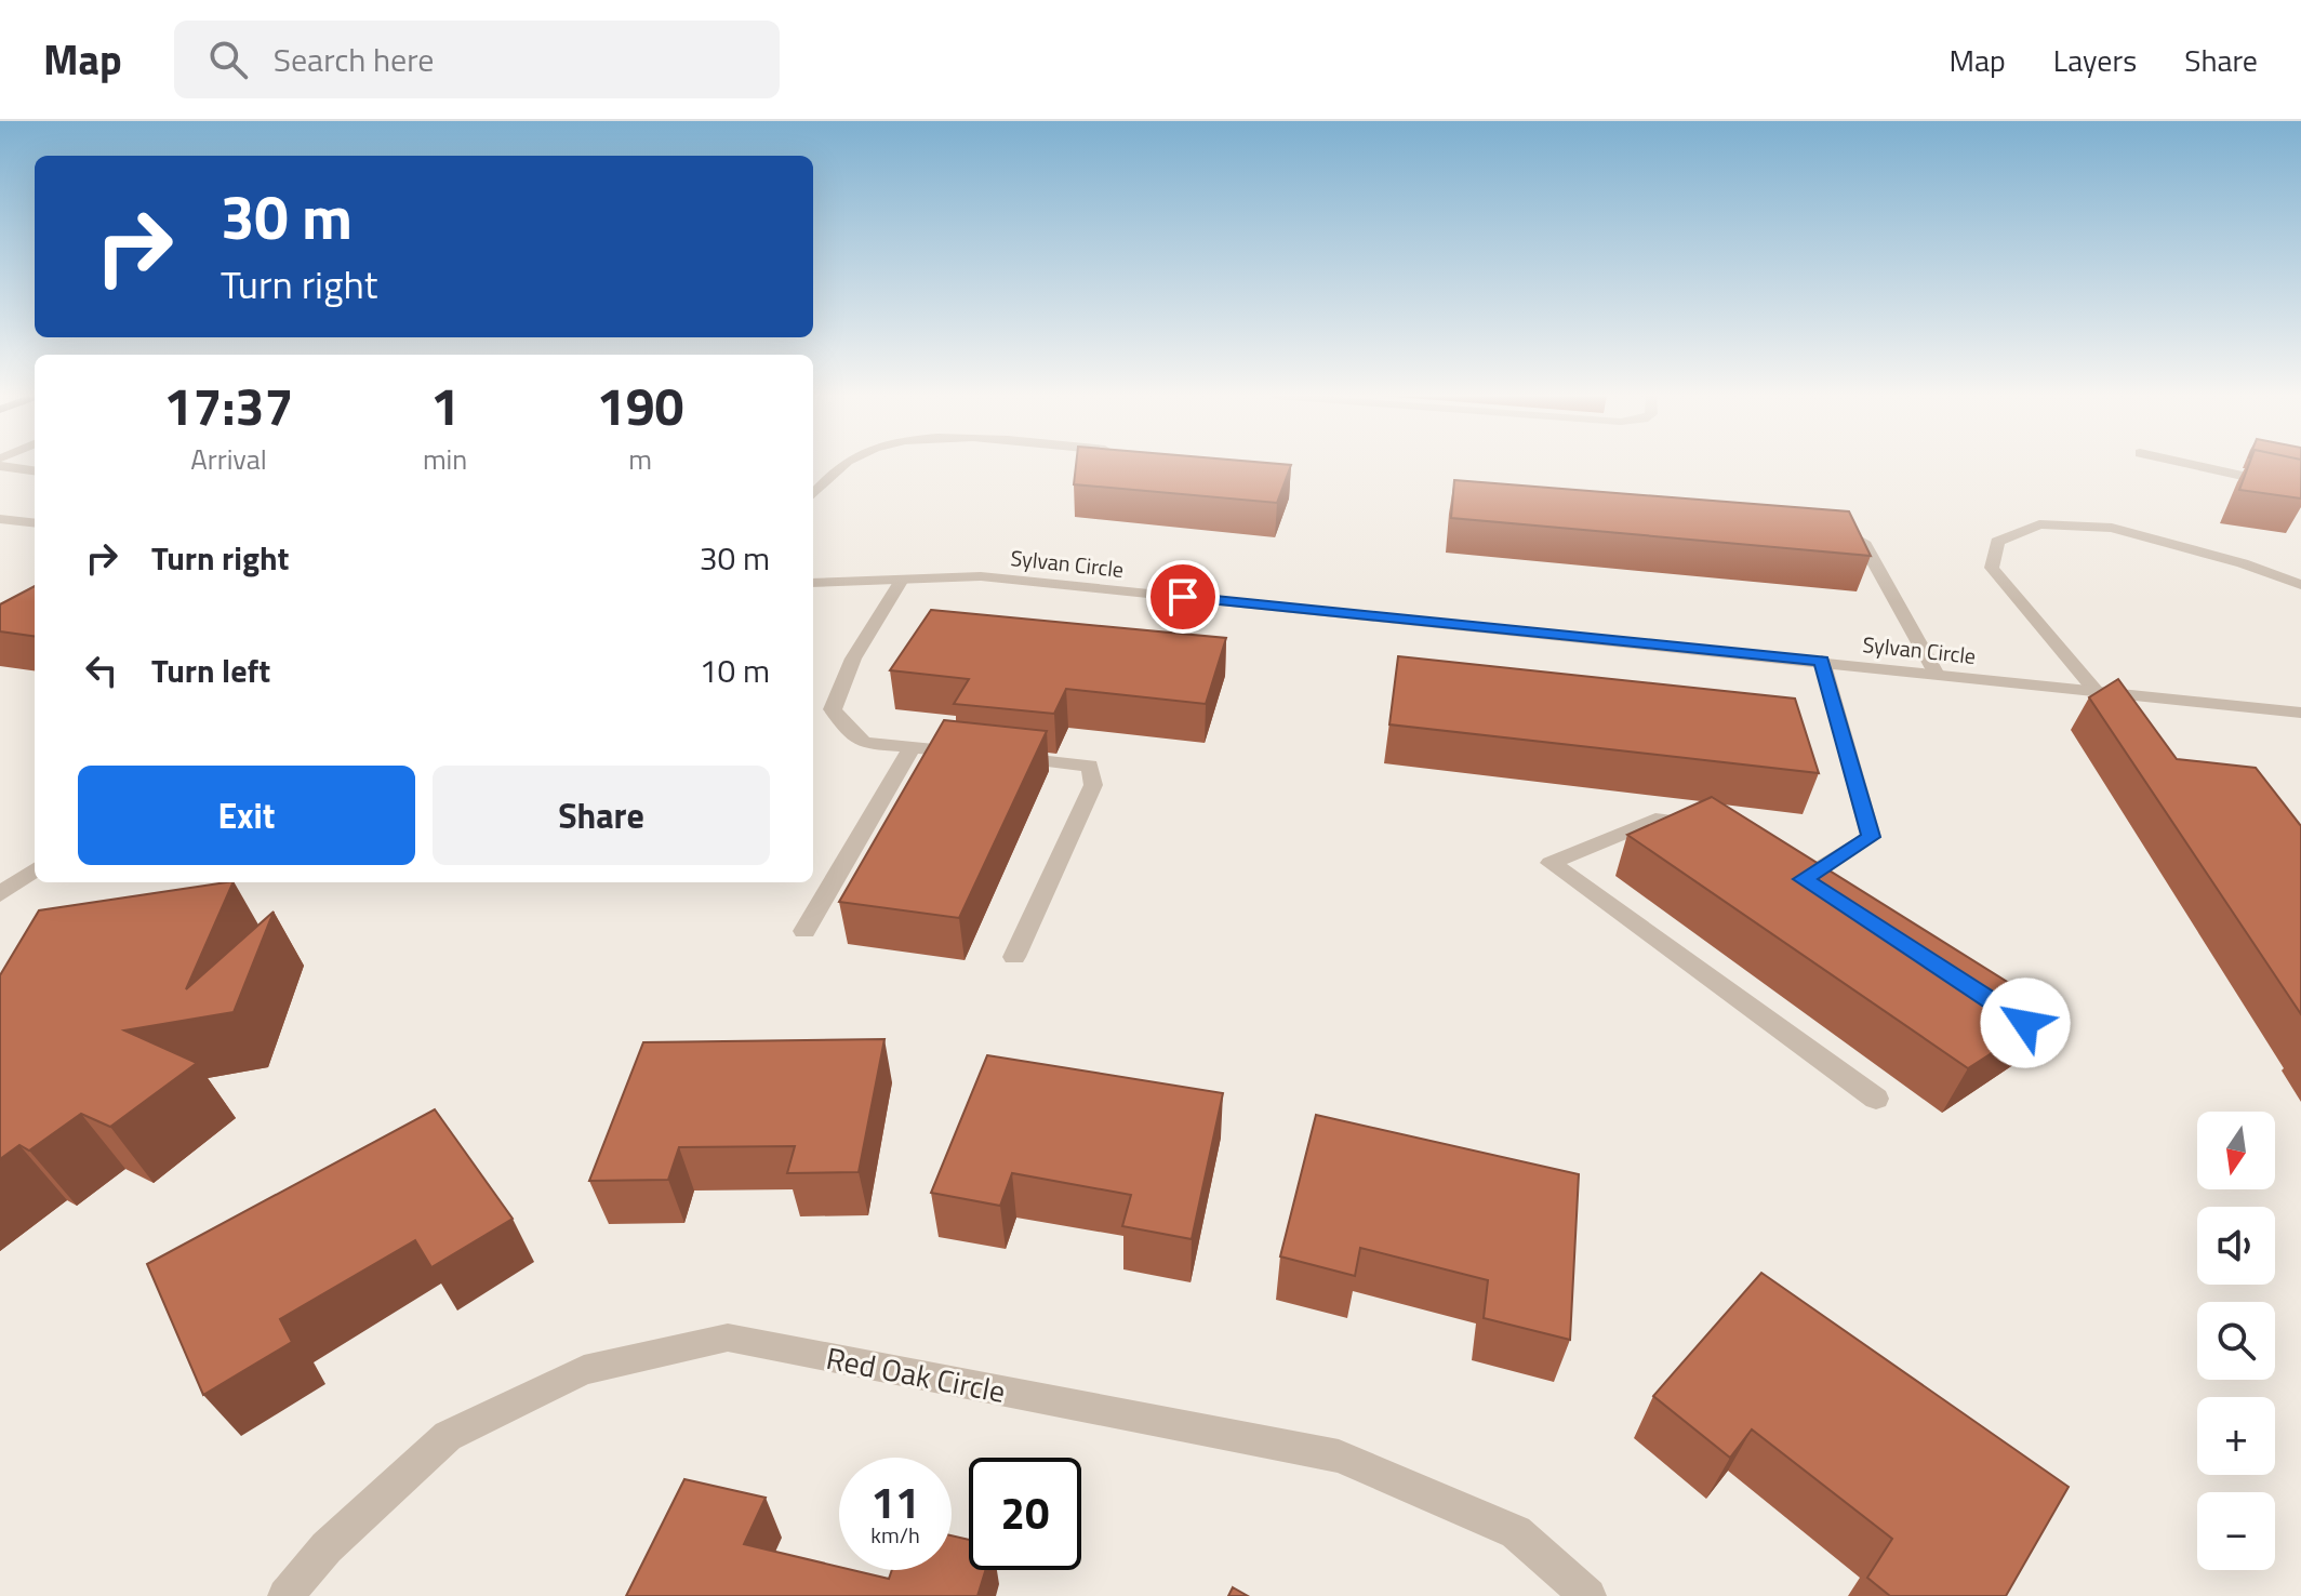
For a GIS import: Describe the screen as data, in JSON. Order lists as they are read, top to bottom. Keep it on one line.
{"streets":{"street":["Sylvan Circle","Red Oak Circle"]},"north":"bottom","page":{"header":"Map","search":"Search here","nav":["Map","Layers","Share"],"turn":["30 m","Turn right"],"eta":["17:37","Arrival","1","min","190","m"],"list":[{"name":"Turn right","value":"30 m"},{"name":"Turn left","value":"10 m"}],"buttons":["Exit","Share"],"map_buttons":["+","−"],"speed":"11 km/h","limit":"20"}}
